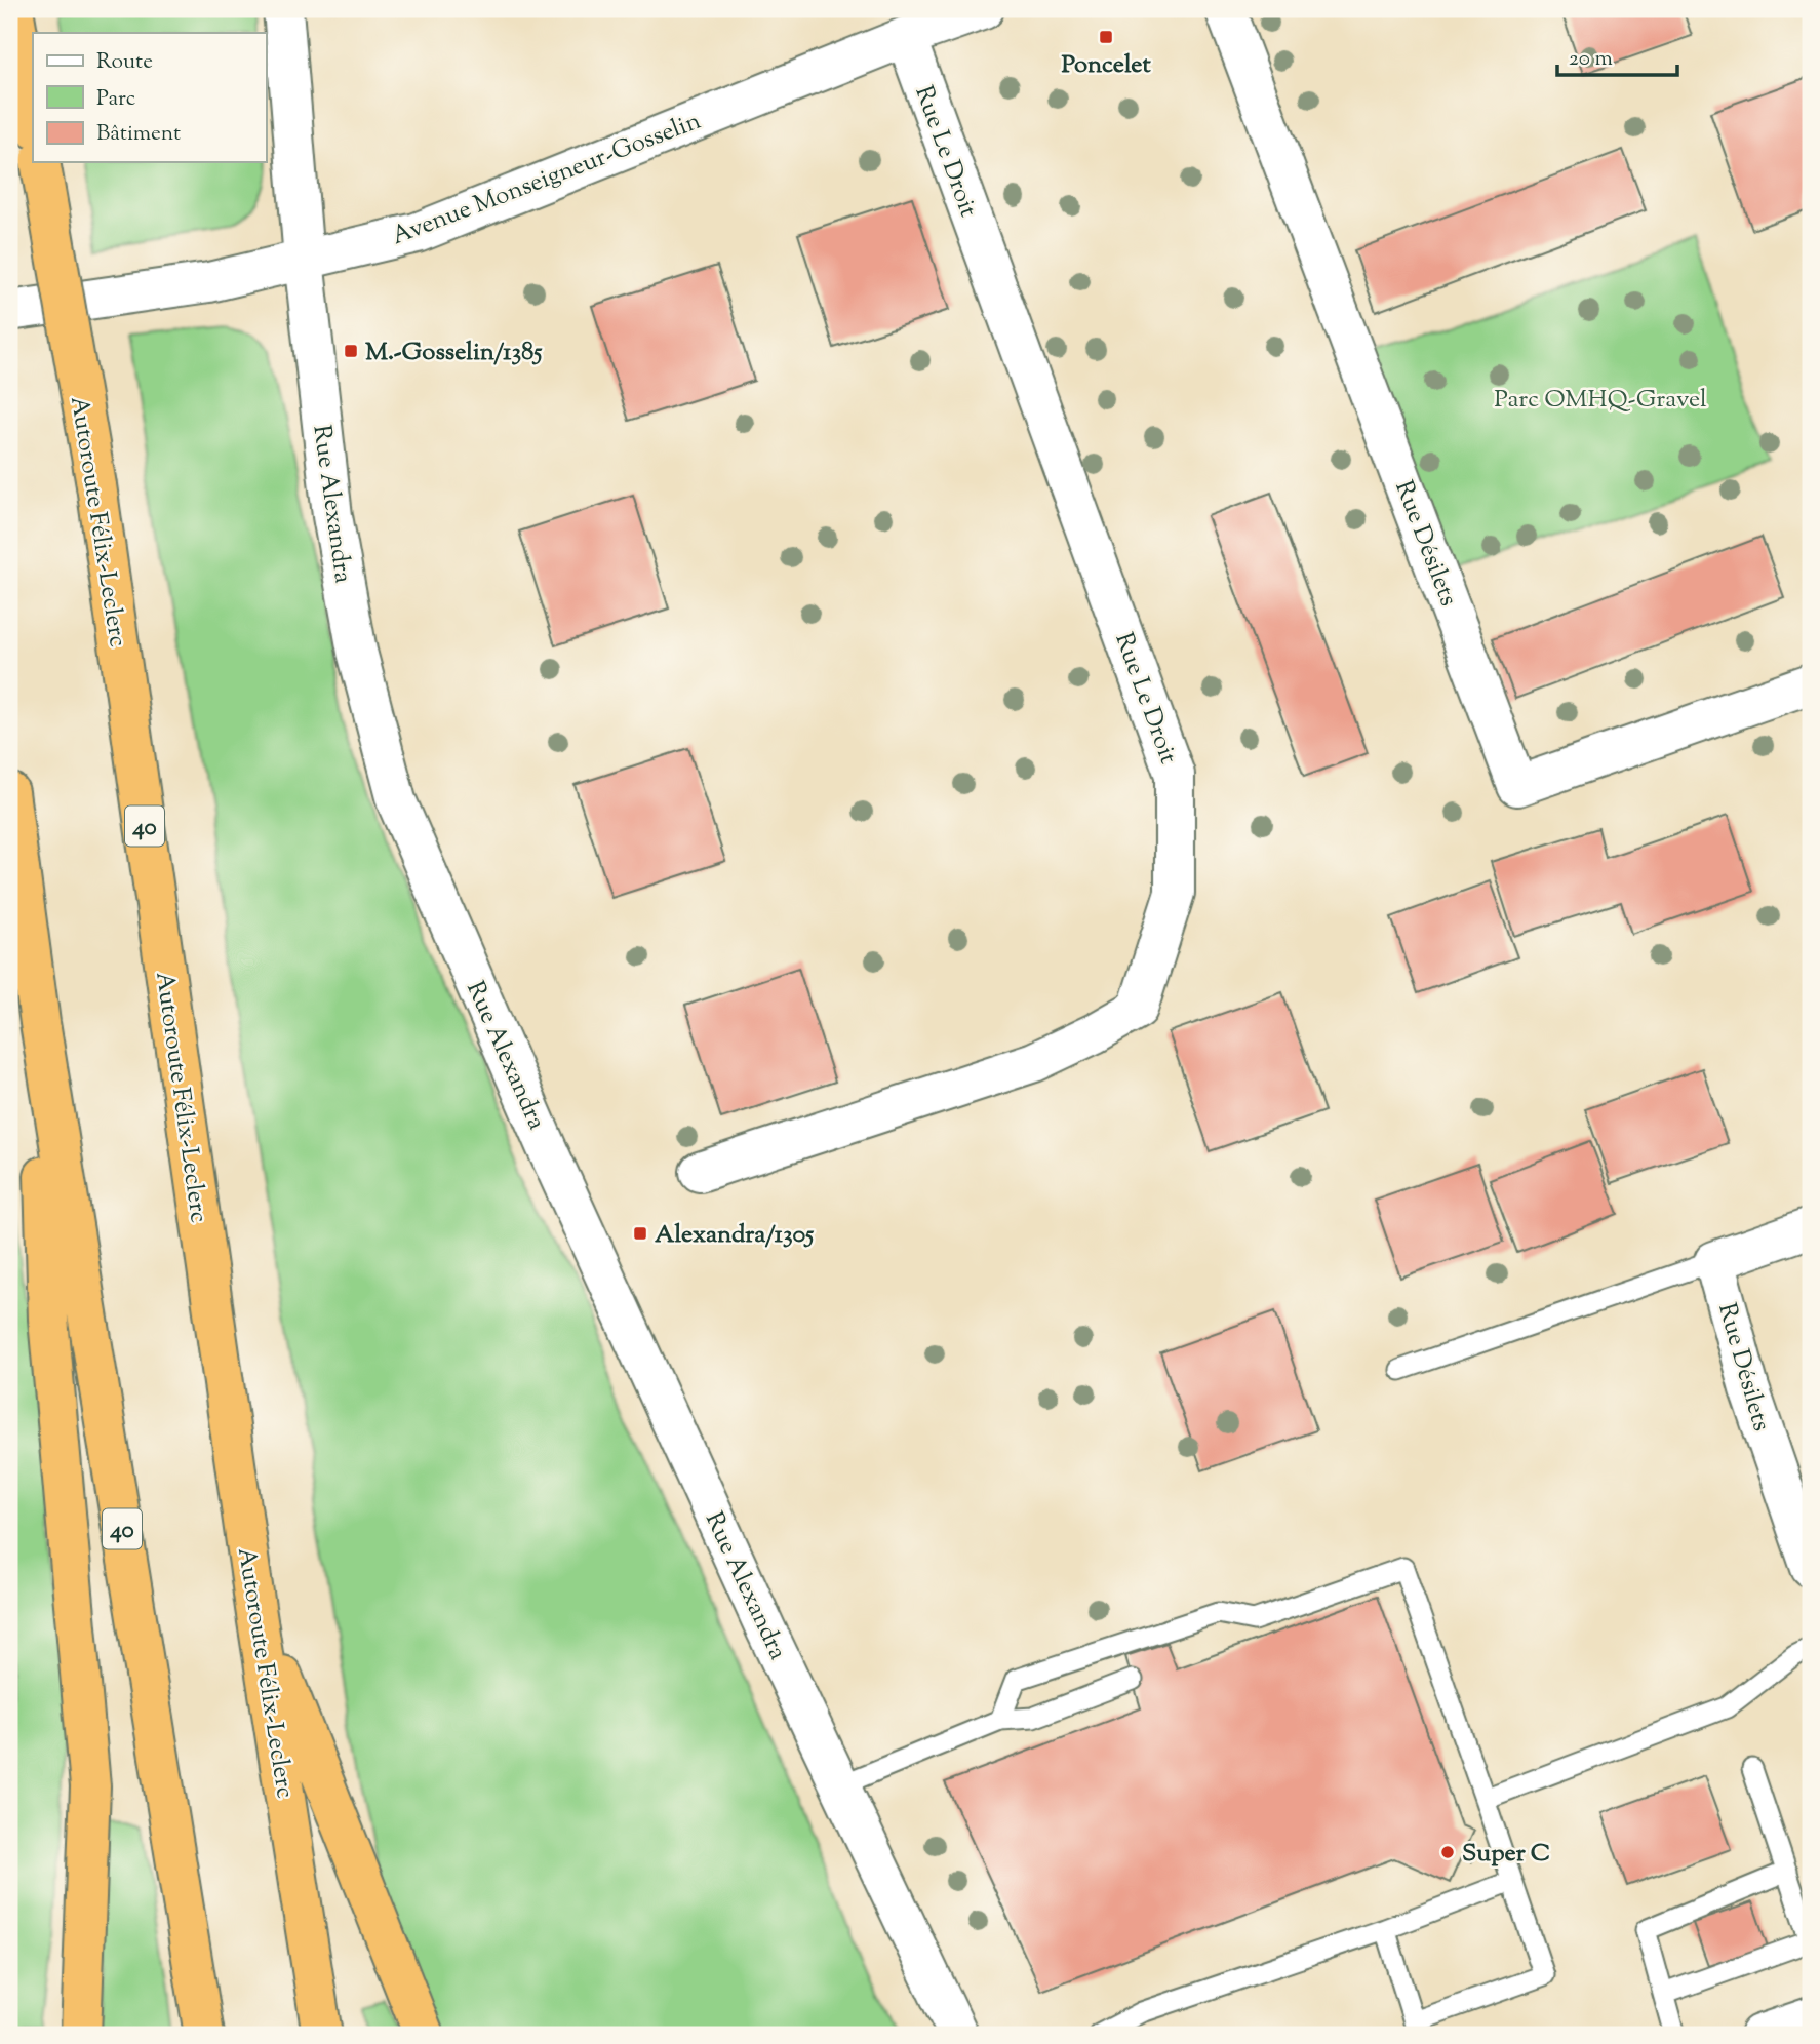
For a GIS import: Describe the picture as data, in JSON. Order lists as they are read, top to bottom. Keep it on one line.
{"streets":{"highway":["Autoroute Félix-Leclerc","40"],"street":["Rue Le Droit","Avenue Monseigneur-Gosselin","Rue Alexandra","Rue Désilets"]},"crossings":[["Rue Le Droit","Avenue Monseigneur-Gosselin"],["Avenue Monseigneur-Gosselin","Rue Alexandra"]],"parks":["Parc OMHQ-Gravel"],"places":{"transit":["Poncelet","M.-Gosselin/1385","Alexandra/1305"],"other":["Super C"]},"legend":["Route","Parc","Bâtiment"],"scale_bar":"20 m"}
